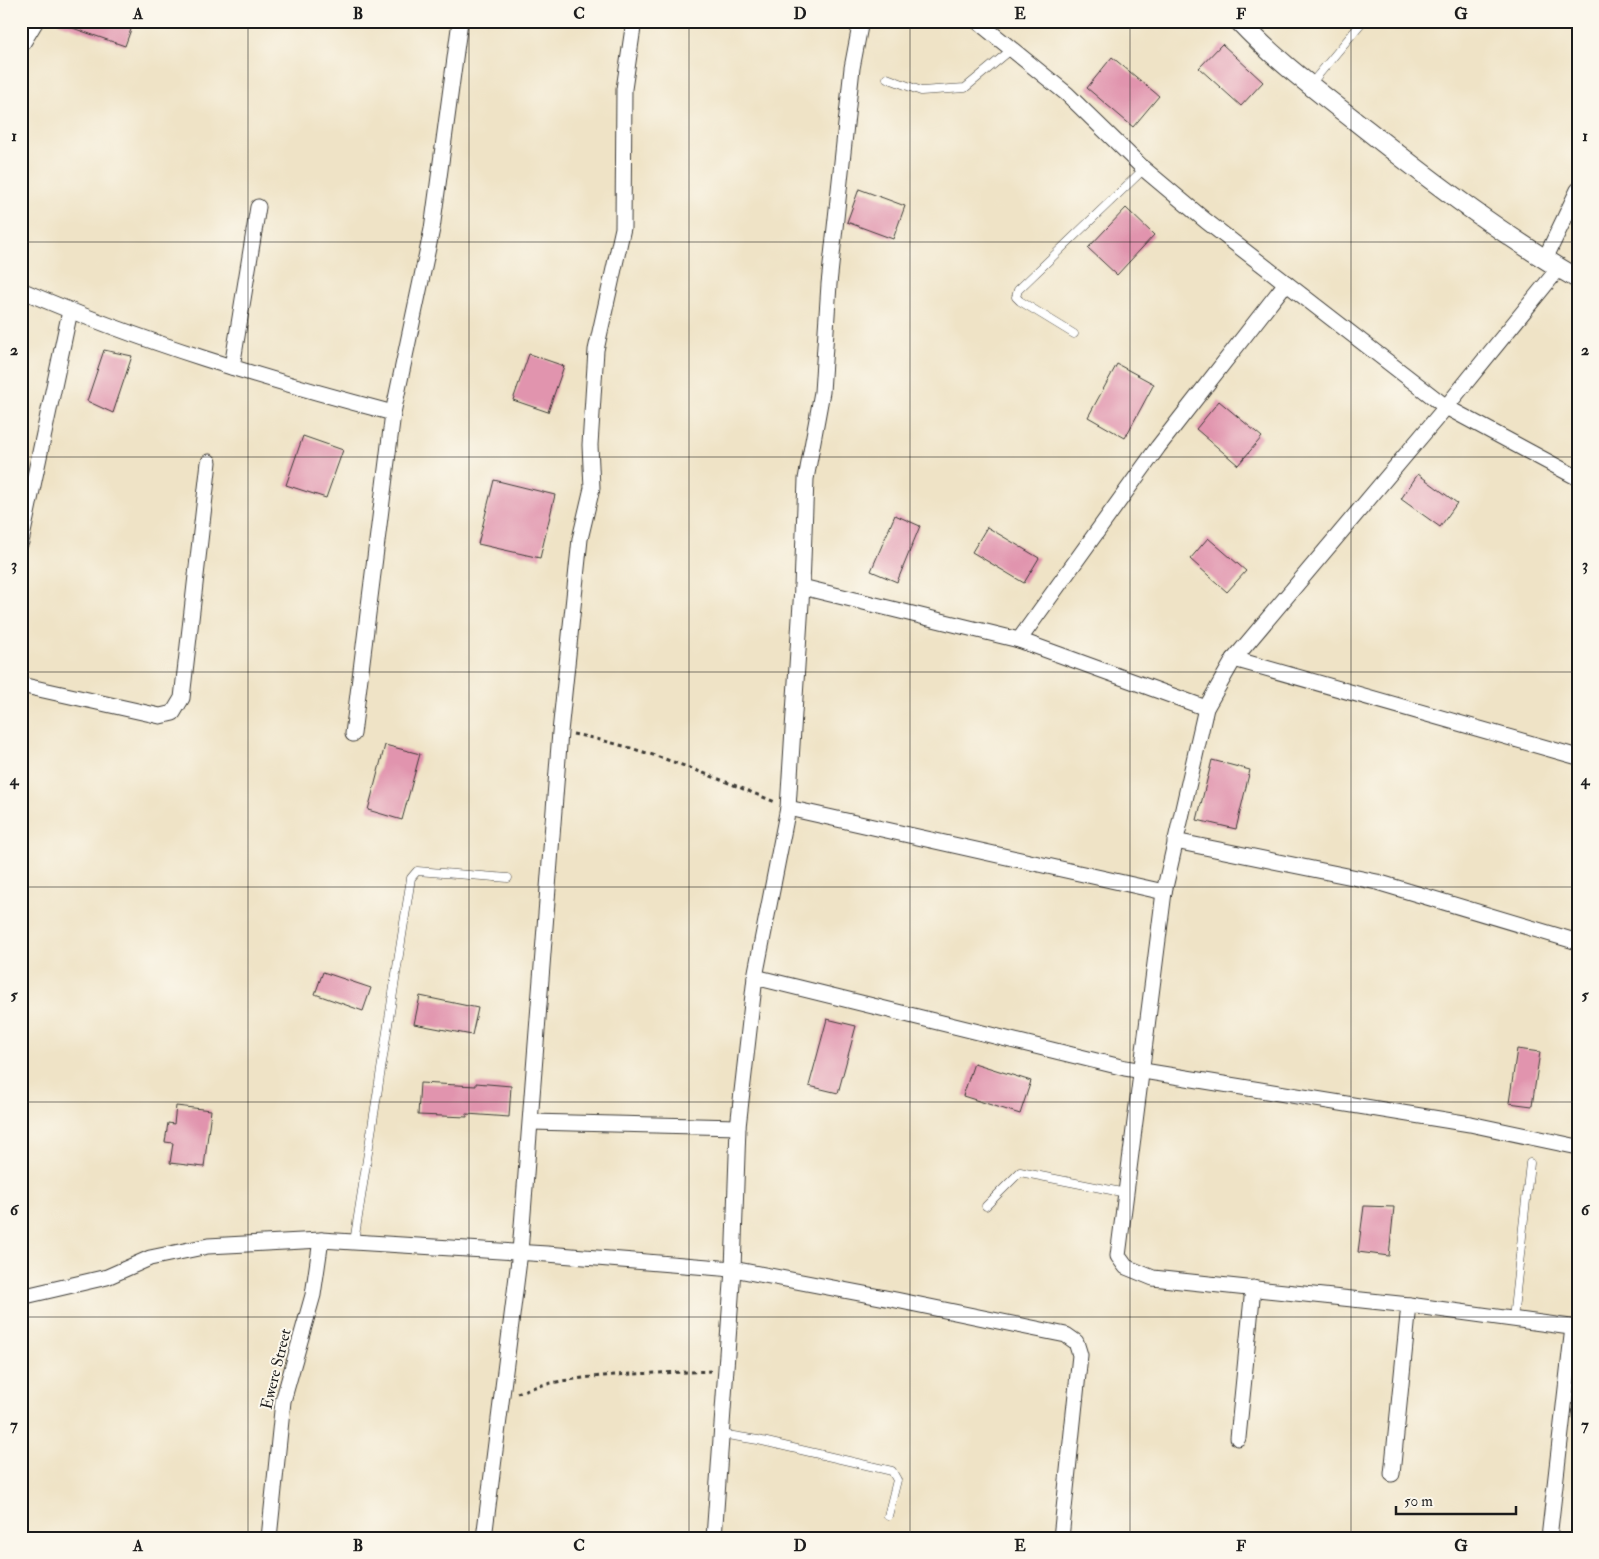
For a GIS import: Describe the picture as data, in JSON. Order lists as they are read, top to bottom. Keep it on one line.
{"streets":{"street":["Ewere Street"]},"scale_bar":"50 m","grid":{"columns":["A","B","C","D","E","F","G"],"rows":["1","2","3","4","5","6","7"]}}
